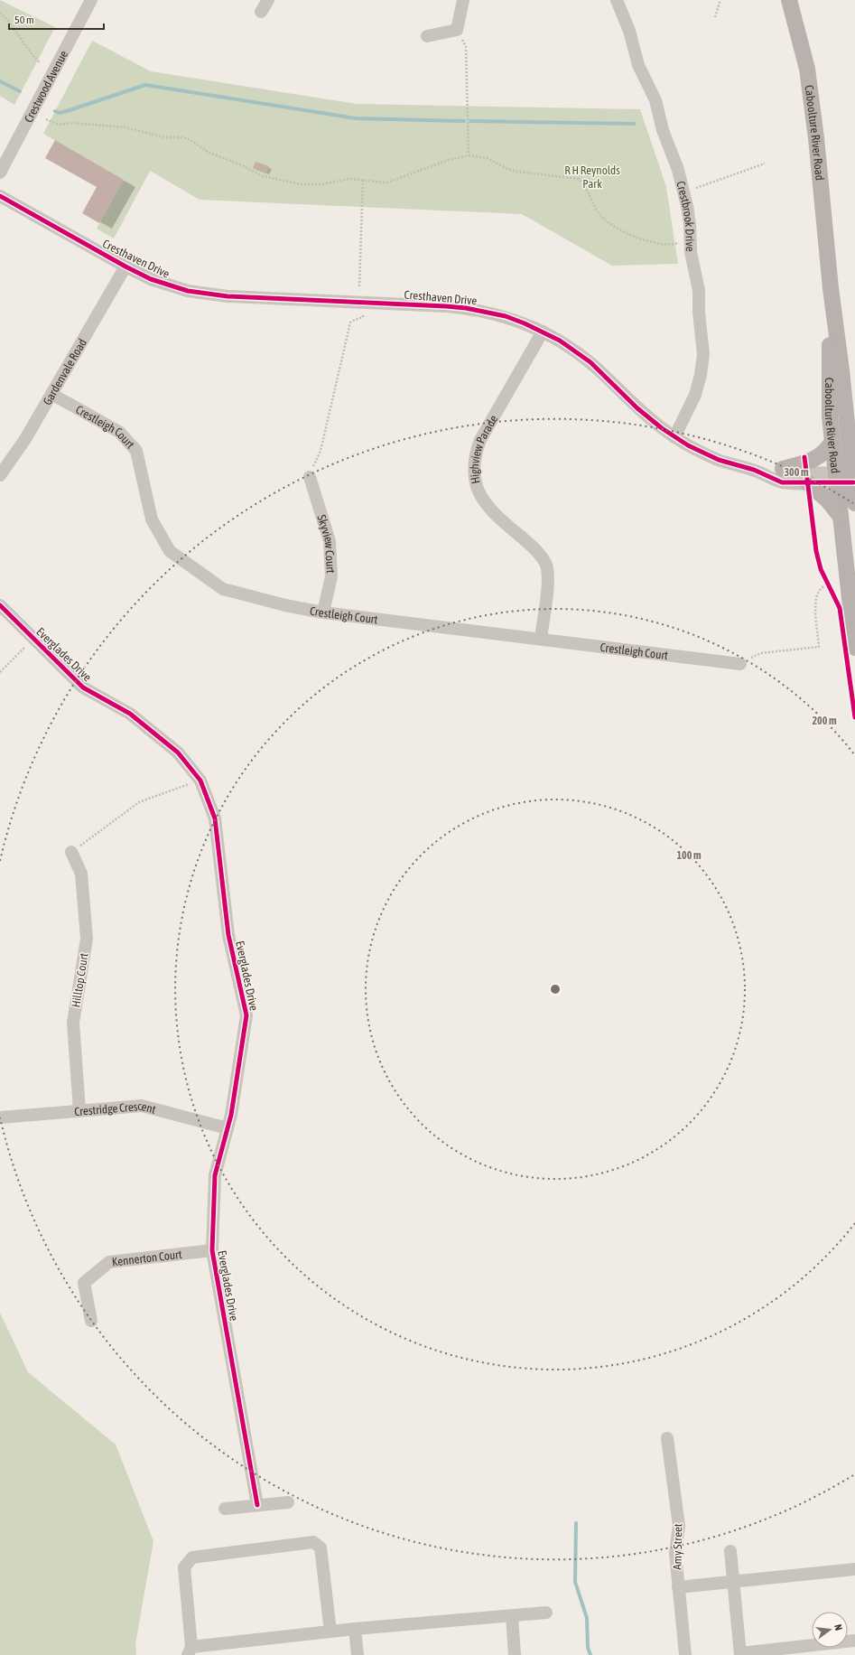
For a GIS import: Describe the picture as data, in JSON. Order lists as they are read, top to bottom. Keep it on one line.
{"streets":{"main road":["Caboolture River Road"],"street":["Crestwood Avenue","Crestbrook Drive","Cresthaven Drive","Gardenvale Road","Crestleigh Court","Highview Parade","Skyview Court","Everglades Drive","Hilltop Court","Crestridge Crescent","Kennerton Court","Amy Street"]},"crossings":[["Caboolture River Road","Cresthaven Drive"],["Crestbrook Drive","Cresthaven Drive"],["Cresthaven Drive","Gardenvale Road"],["Cresthaven Drive","Highview Parade"],["Gardenvale Road","Crestleigh Court"],["Crestleigh Court","Highview Parade"],["Crestleigh Court","Skyview Court"],["Everglades Drive","Crestridge Crescent"],["Everglades Drive","Kennerton Court"],["Hilltop Court","Crestridge Crescent"]],"parks":["R H Reynolds Park"],"scale_bar":"50 m","north":"right","rings":["300 m","200 m","100 m"]}
